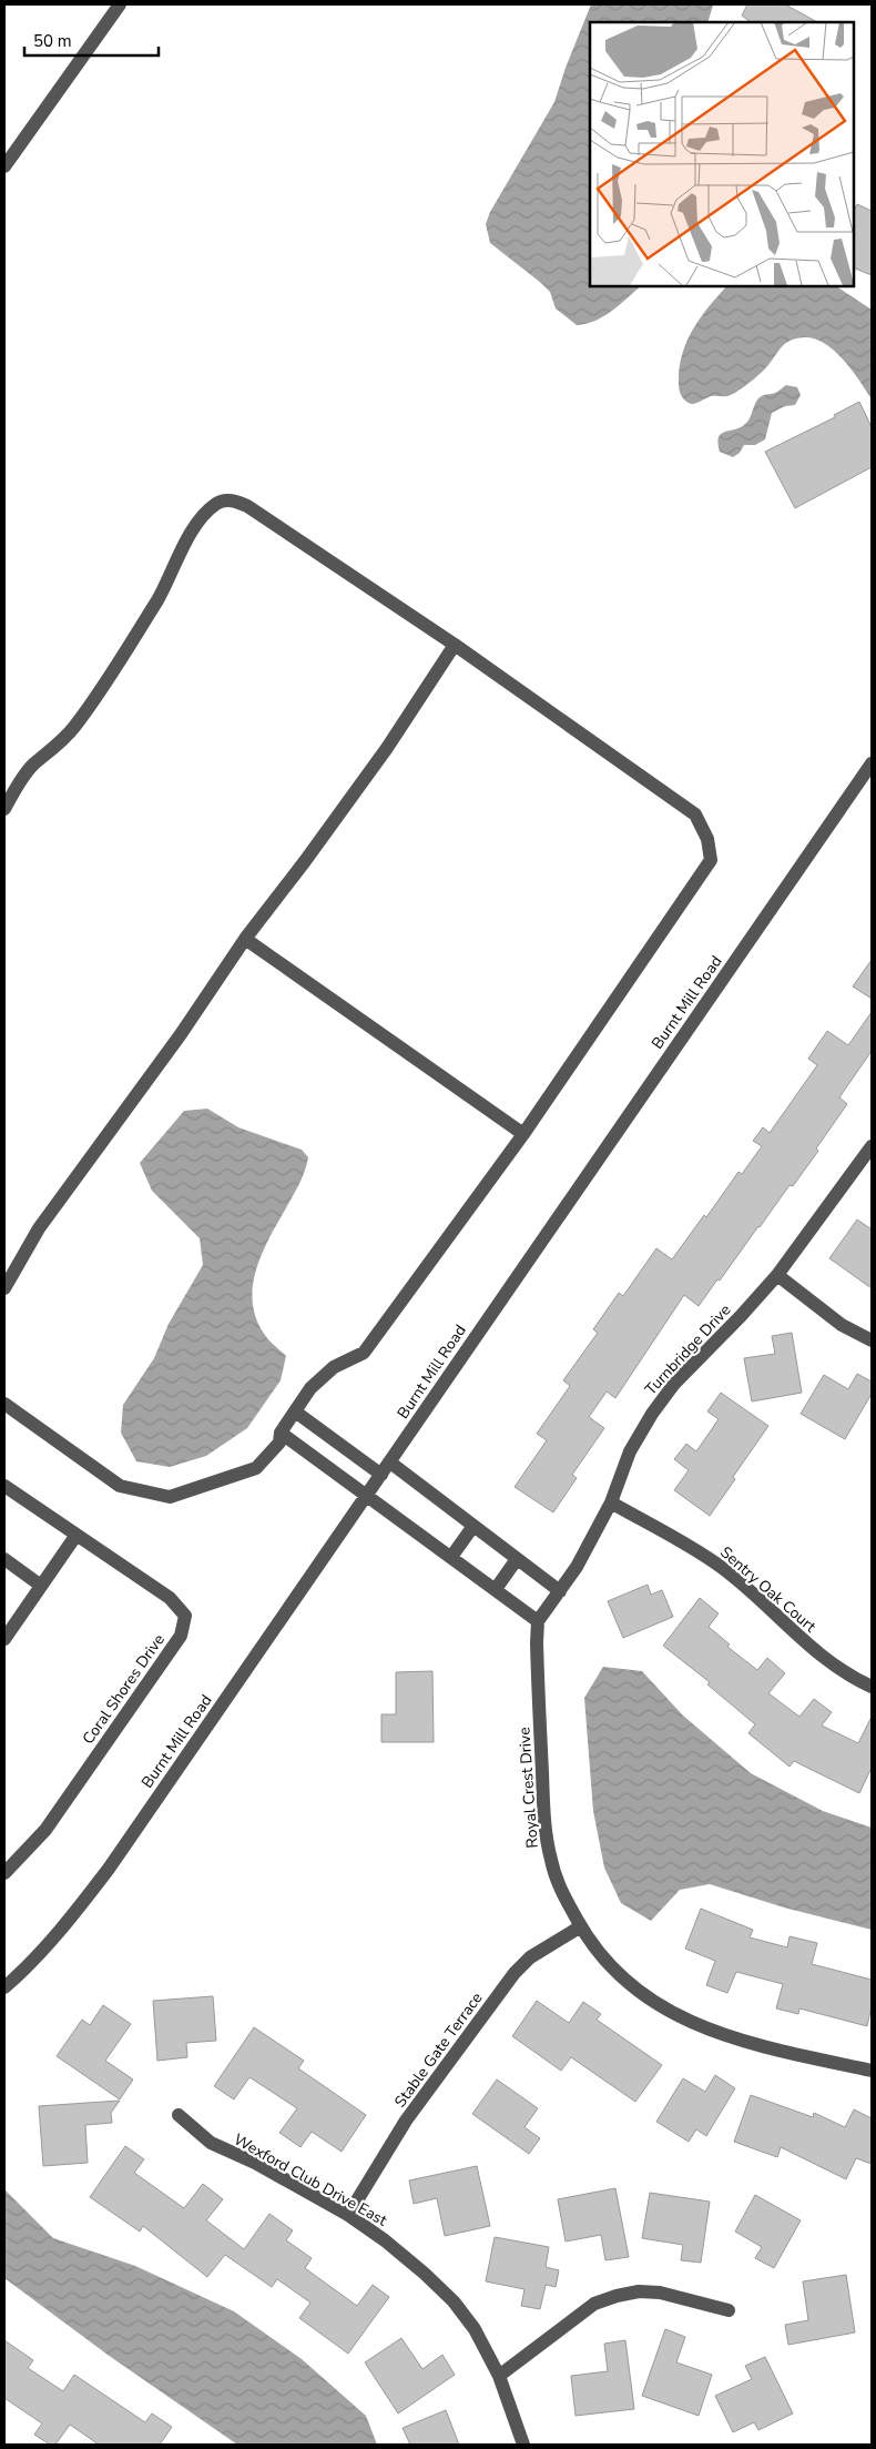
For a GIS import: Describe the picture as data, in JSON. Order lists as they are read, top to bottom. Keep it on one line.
{"streets":{"street":["Burnt Mill Road","Turnbridge Drive","Sentry Oak Court","Coral Shores Drive","Royal Crest Drive","Stable Gate Terrace","Wexford Club Drive East"]},"crossings":[["Turnbridge Drive","Sentry Oak Court"],["Turnbridge Drive","Royal Crest Drive"],["Royal Crest Drive","Stable Gate Terrace"],["Stable Gate Terrace","Wexford Club Drive East"]],"scale_bar":"50 m"}
